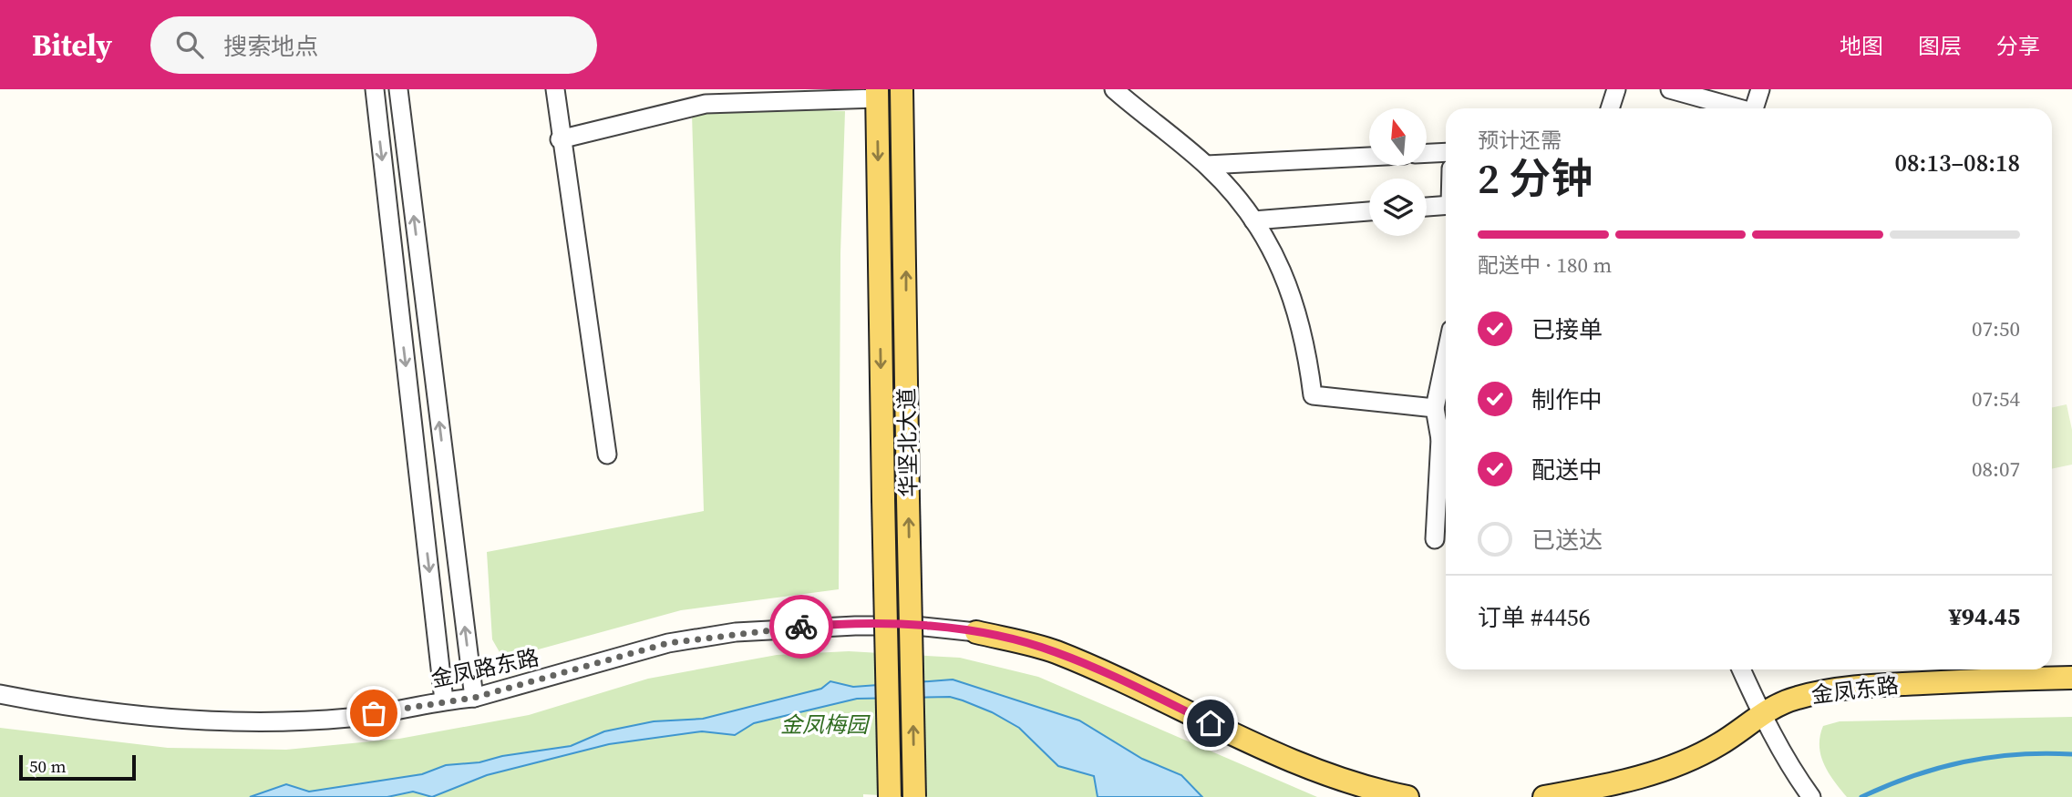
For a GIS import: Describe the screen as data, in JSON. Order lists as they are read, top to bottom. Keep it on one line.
{"streets":{"main road":["华坚北大道","金凤东路"],"street":["金凤路东路"]},"parks":["金凤梅园"],"scale_bar":"50 m","north":"top","page":{"header":"Bitely","search":"搜索地点","nav":["地图","图层","分享"],"heading":["2 分钟","预计还需","08:13–08:18"],"panel":["订单 #4456","¥94.45"],"bar":"配送中 · 180 m","list":[["已接单","07:50"],["制作中","07:54"],["配送中","08:07"],"已送达"],"scale":"50 m"}}
